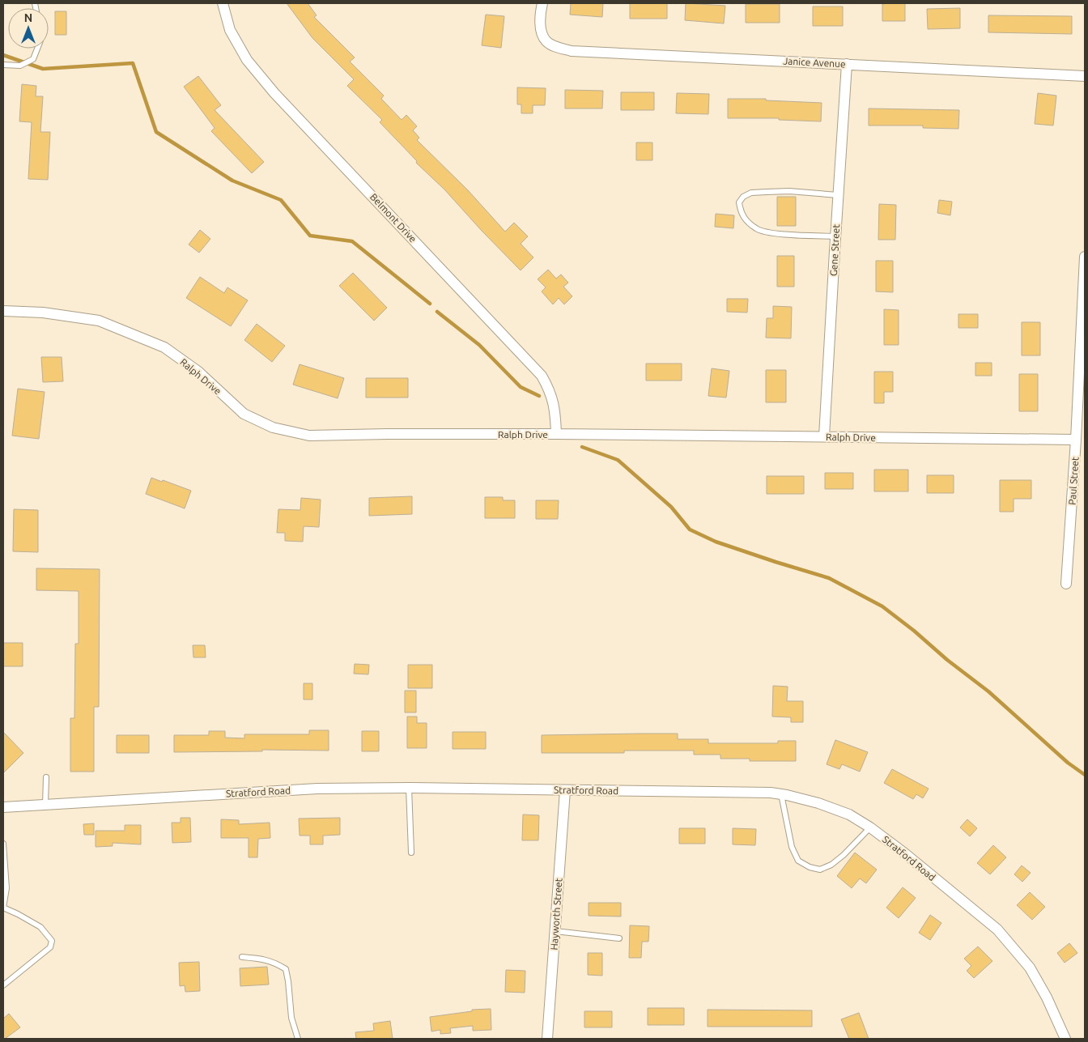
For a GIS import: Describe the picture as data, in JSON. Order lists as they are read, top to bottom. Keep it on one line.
{"streets":{"street":["Janice Avenue","Belmont Drive","Gene Street","Ralph Drive","Paul Street","Stratford Road","Hayworth Street"]},"crossings":[["Janice Avenue","Gene Street"],["Belmont Drive","Ralph Drive"],["Gene Street","Ralph Drive"],["Ralph Drive","Paul Street"],["Stratford Road","Hayworth Street"]],"north":"top"}
